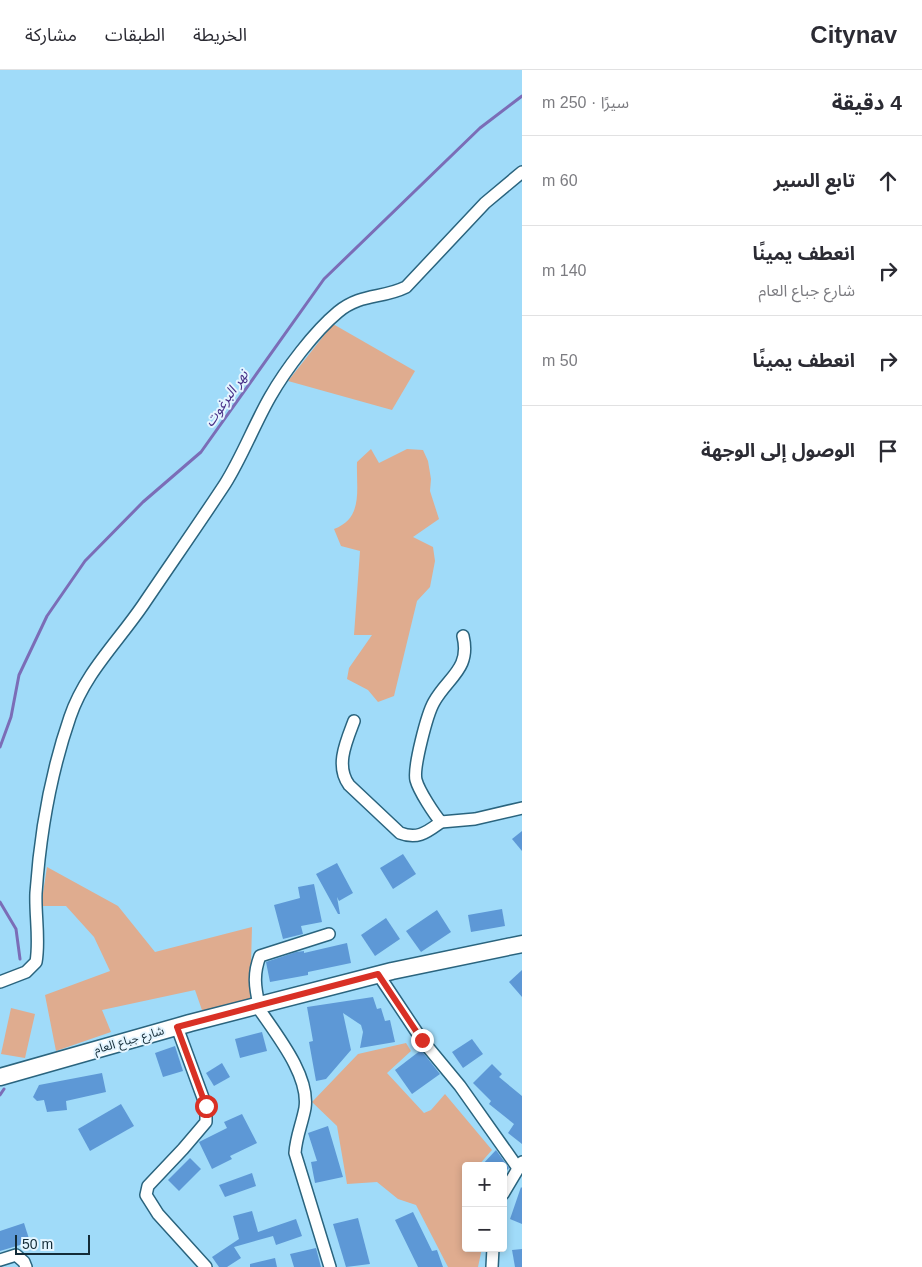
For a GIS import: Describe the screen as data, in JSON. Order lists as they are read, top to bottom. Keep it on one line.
{"streets":{"main road":["شارع جباع العام"]},"water":["نهر البرغوت"],"scale_bar":"50 m","page":{"header":"Citynav","nav":["الخريطة","الطبقات","مشاركة"],"heading":["4 دقيقة","سيرًا · 250 m"],"list":[["تابع السير","60 m"],["انعطف يمينًا","شارع جباع العام","140 m"],["انعطف يمينًا","50 m"],"الوصول إلى الوجهة"],"map_buttons":["+","−"],"scale":"50 m"}}
